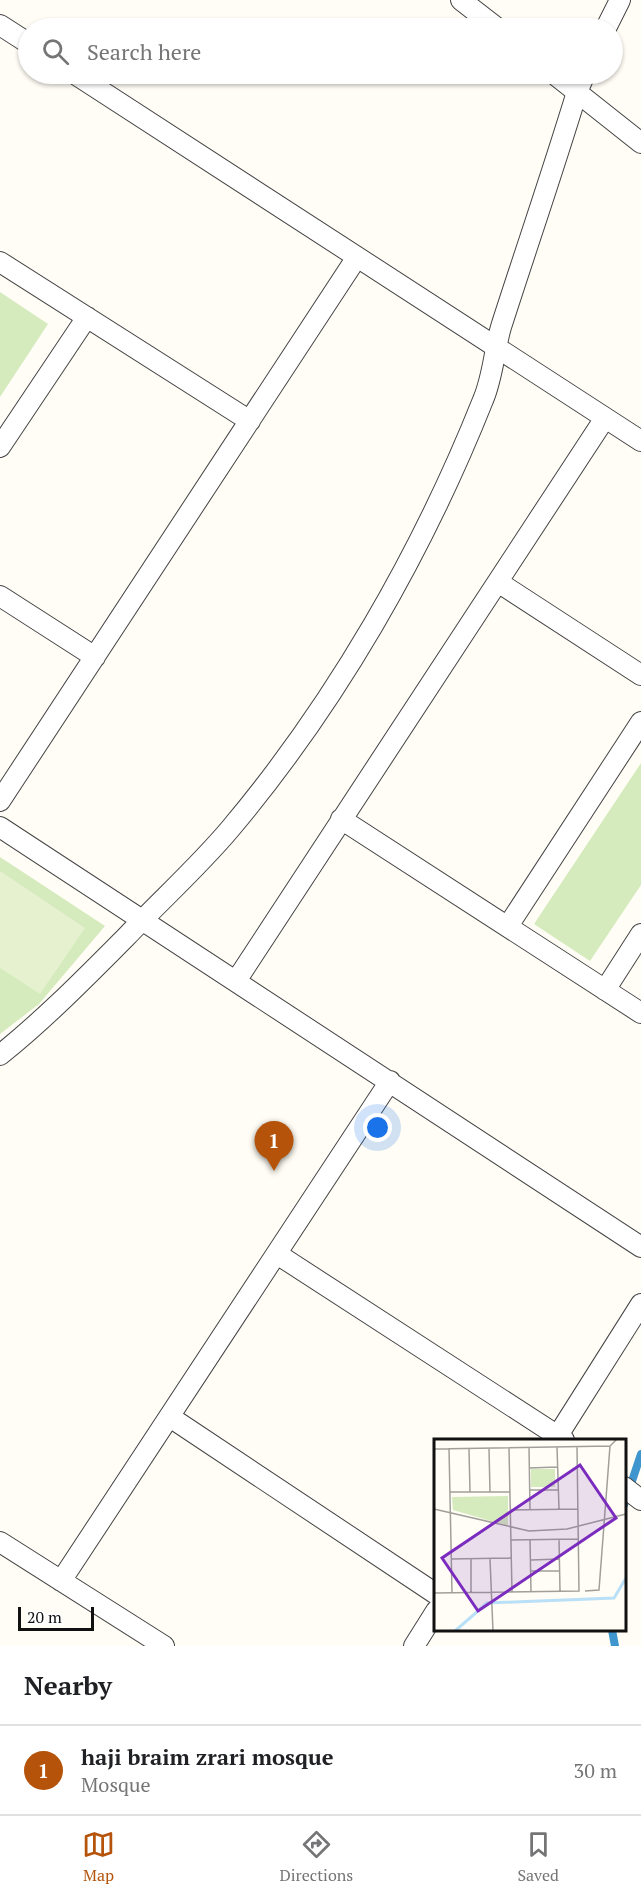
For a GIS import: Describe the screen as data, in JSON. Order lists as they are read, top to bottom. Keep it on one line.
{"scale_bar":"20 m","page":{"search":"Search here","pins":"1","scale":"20 m","heading":"Nearby","list":[{"mark":"1","name":"haji braim zrari mosque","note":"Mosque","value":"30 m"}],"nav":["Map","Directions","Saved"]}}
